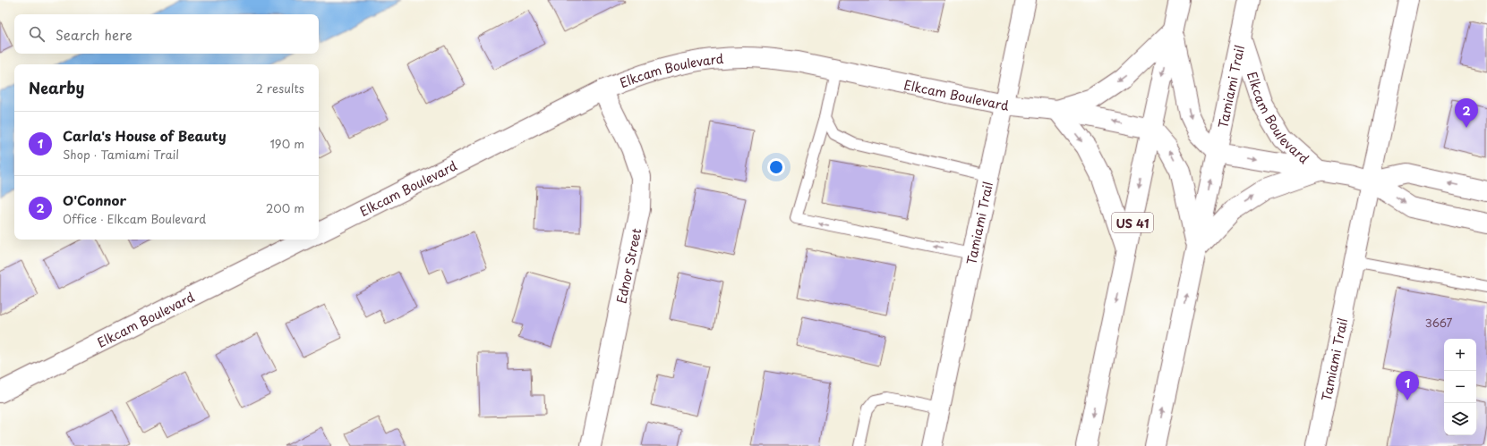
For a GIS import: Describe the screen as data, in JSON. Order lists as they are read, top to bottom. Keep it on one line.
{"streets":{"street":["Elkcam Boulevard","Tamiami Trail","US 41","Ednor Street"]},"crossings":[["Elkcam Boulevard","Tamiami Trail"],["Elkcam Boulevard","US 41"],["Elkcam Boulevard","Ednor Street"]],"house_numbers":["3667"],"page":{"search":"Search here","heading":["Nearby","2 results"],"pins":["2","1"],"list":[{"mark":"1","name":"Carla's House of Beauty","note":"Shop · Tamiami Trail","value":"190 m"},{"mark":"2","name":"O'Connor","note":"Office · Elkcam Boulevard","value":"200 m"}],"map_buttons":["+","−"]}}
